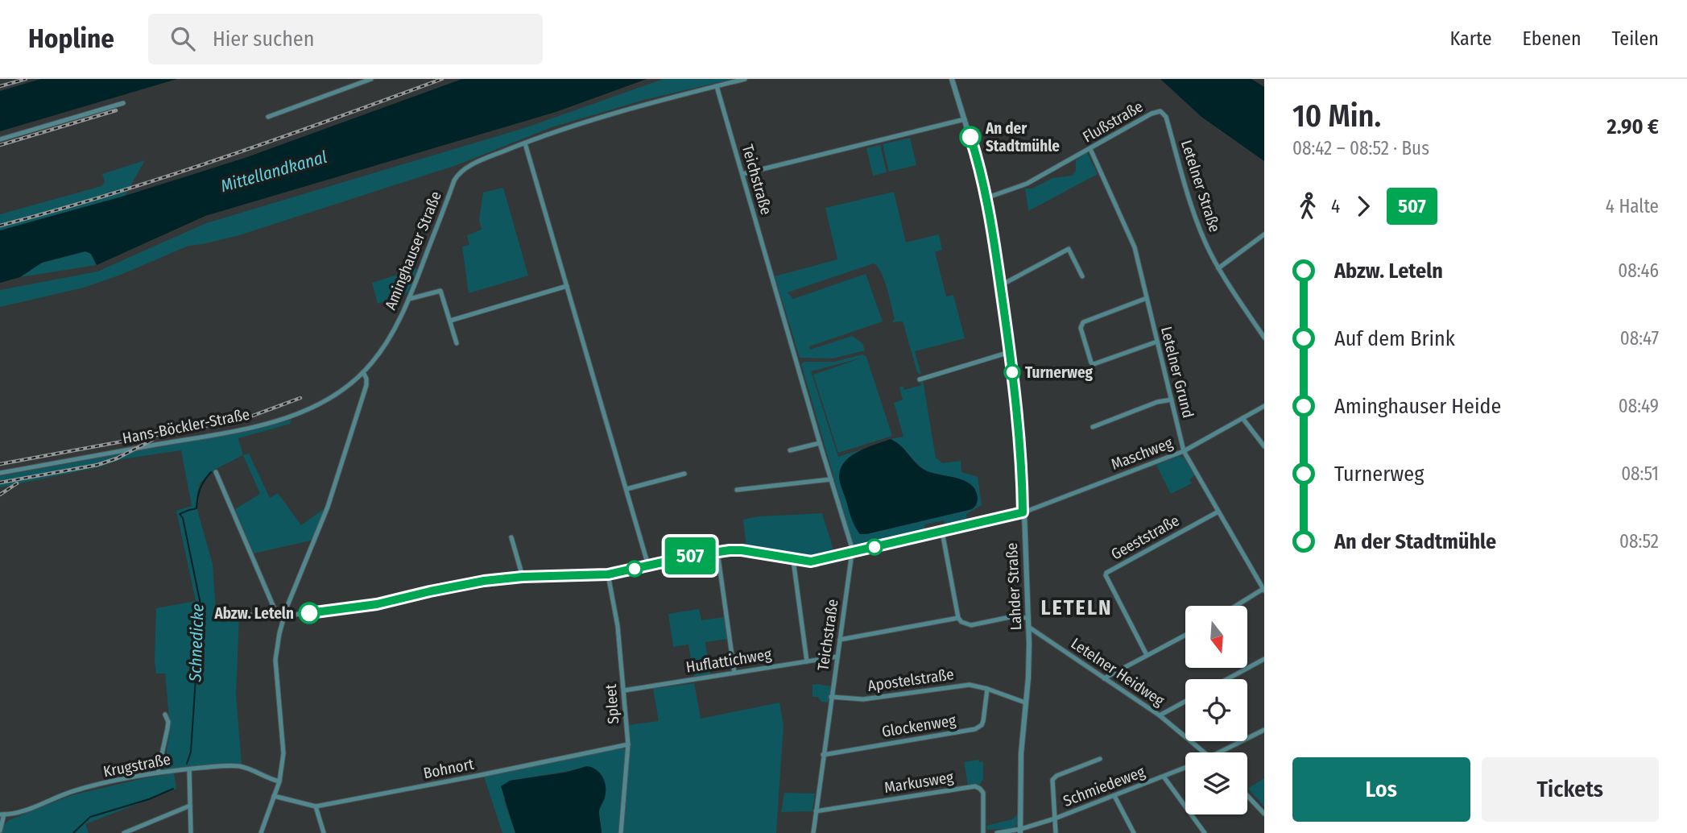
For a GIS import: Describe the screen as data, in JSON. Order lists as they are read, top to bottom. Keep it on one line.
{"streets":{"street":["Flußstraße","Teichstraße","Letelner Straße","Aminghauser Straße","Letelner Grund","Hans-Böckler-Straße","Maschweg","Geeststraße","Lahder Straße","Huflattichweg","Letelner Heidweg","Apostelstraße","Spleet","Glockenweg","Krugstraße","Bohnort","Markusweg","Schmiedeweg"]},"crossings":[["Flußstraße","Letelner Straße"],["Flußstraße","Letelner Grund"],["Flußstraße","Lahder Straße"],["Teichstraße","Aminghauser Straße"],["Teichstraße","Maschweg"],["Teichstraße","Huflattichweg"],["Teichstraße","Apostelstraße"],["Teichstraße","Glockenweg"],["Teichstraße","Markusweg"],["Aminghauser Straße","Hans-Böckler-Straße"],["Letelner Grund","Maschweg"],["Letelner Grund","Geeststraße"],["Maschweg","Lahder Straße"],["Maschweg","Spleet"],["Lahder Straße","Letelner Heidweg"],["Lahder Straße","Apostelstraße"],["Lahder Straße","Schmiedeweg"],["Huflattichweg","Spleet"],["Apostelstraße","Glockenweg"],["Spleet","Bohnort"]],"districts":["LETELN"],"water":["Mittellandkanal","Schnedicke"],"places":["An der Stadtmühle","Turnerweg","Abzw. Leteln"],"lines":["bus line 507"],"north":"bottom","page":{"header":"Hopline","search":"Hier suchen","nav":["Karte","Ebenen","Teilen"],"on_map":"507","heading":["10 Min.","08:42 – 08:52 · Bus","2.90 €"],"legs":["4","507","4 Halte"],"list":[{"name":"Abzw. Leteln","value":"08:46"},{"name":"Auf dem Brink","value":"08:47"},{"name":"Aminghauser Heide","value":"08:49"},{"name":"Turnerweg","value":"08:51"},{"name":"An der Stadtmühle","value":"08:52"}],"buttons":["Los","Tickets"]}}
